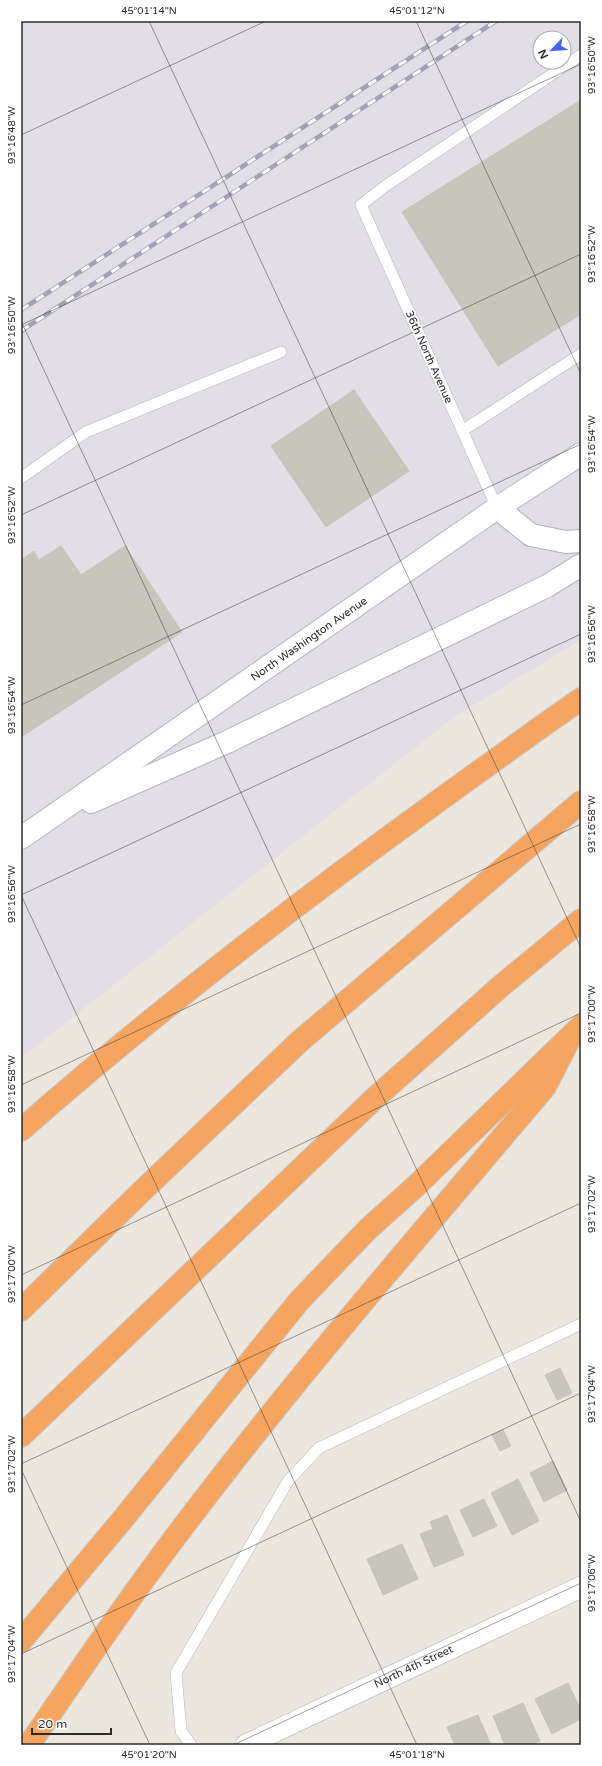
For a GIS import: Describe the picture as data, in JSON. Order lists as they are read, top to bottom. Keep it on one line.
{"streets":{"street":["North Washington Avenue","North 4th Street"],"lane":["36th North Avenue"]},"crossings":[["36th North Avenue","North Washington Avenue"]],"scale_bar":"20 m","north":"bottom left","coordinates":["45°01'14\"N","45°01'12\"N","93°16'50\"W","93°16'48\"W","93°16'52\"W","93°16'54\"W","93°16'56\"W","93°16'58\"W","93°17'00\"W","93°17'02\"W","93°17'04\"W","93°17'06\"W","45°01'20\"N","45°01'18\"N"]}
